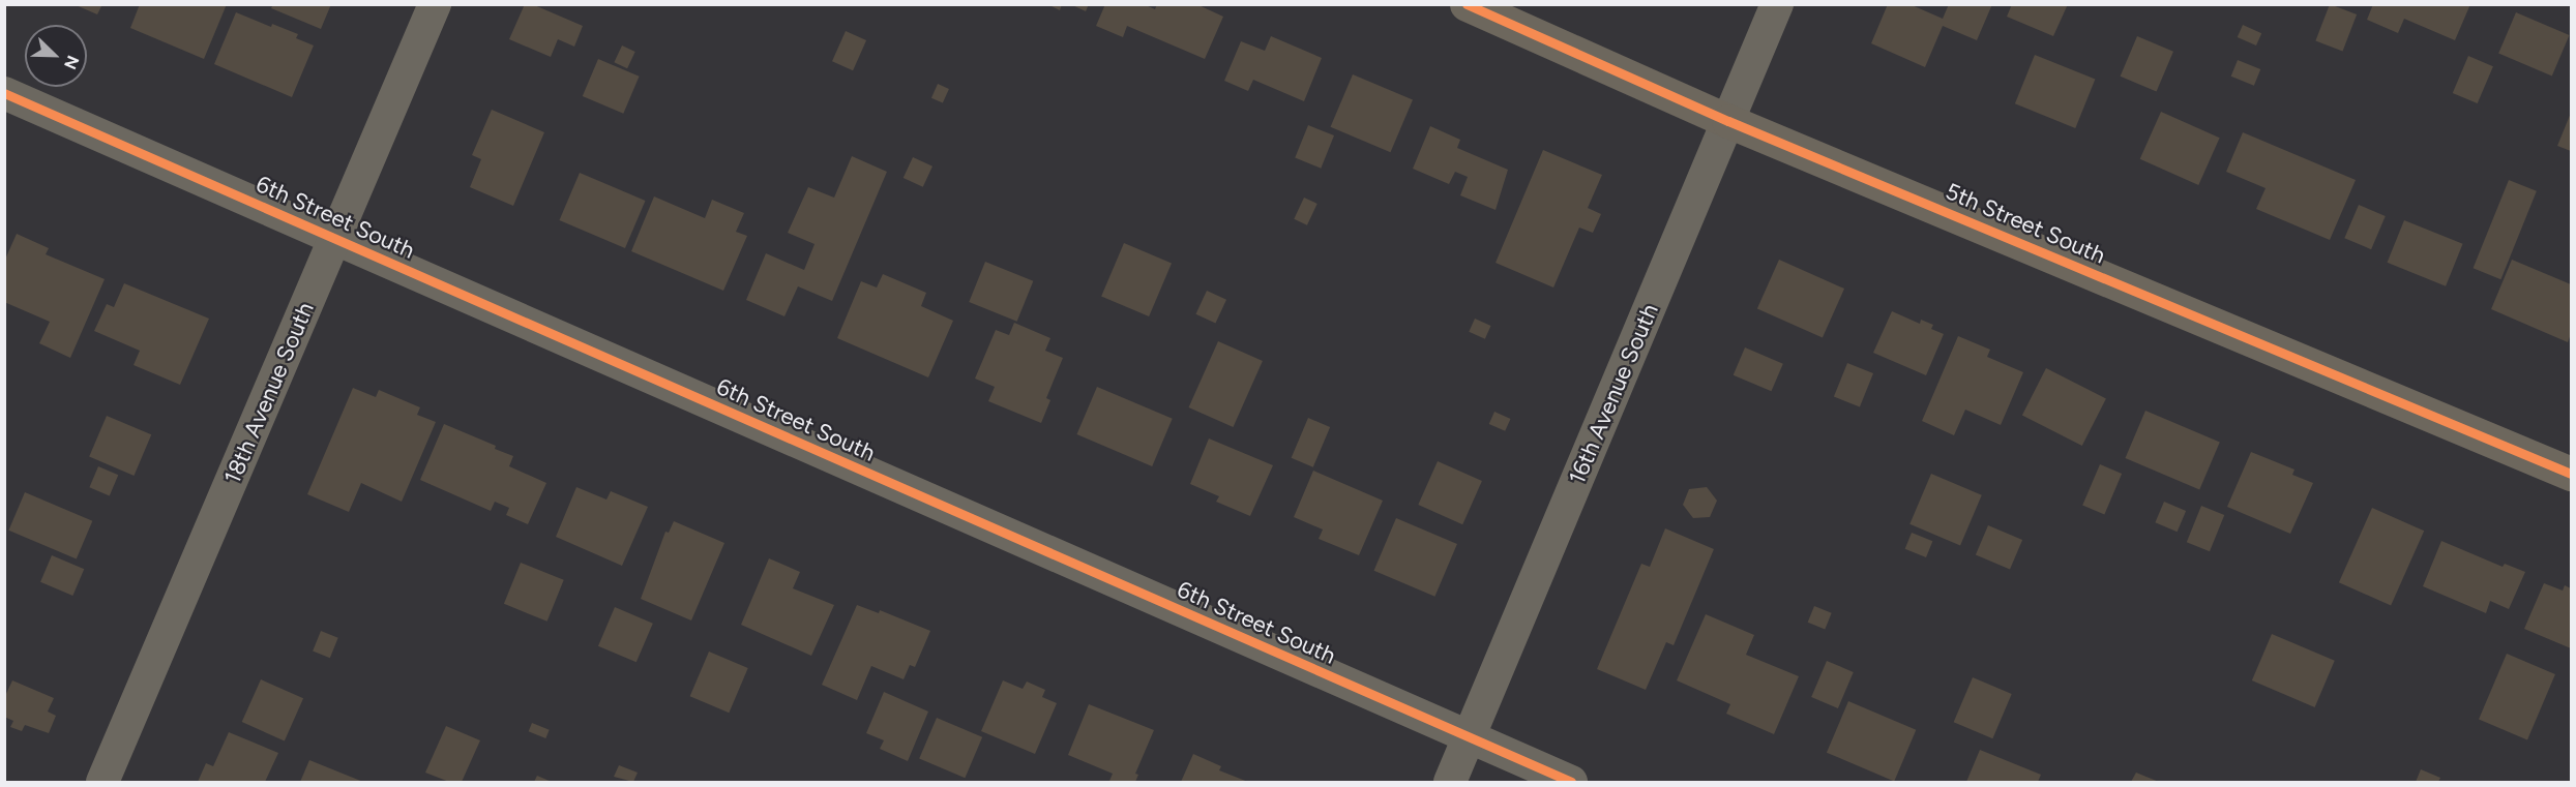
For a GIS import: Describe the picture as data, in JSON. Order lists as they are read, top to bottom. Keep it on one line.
{"streets":{"street":["6th Street South","5th Street South","18th Avenue South","16th Avenue South"]},"crossings":[["6th Street South","18th Avenue South"],["6th Street South","16th Avenue South"],["5th Street South","16th Avenue South"]],"north":"bottom right"}
